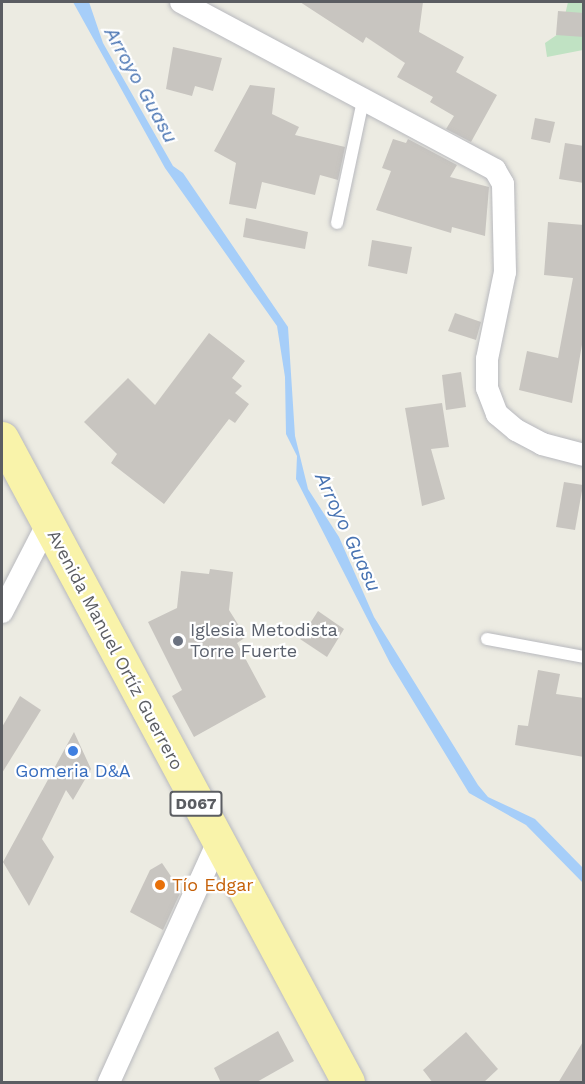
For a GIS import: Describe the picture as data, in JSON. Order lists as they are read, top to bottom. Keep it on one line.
{"streets":{"main road":["Avenida Manuel Ortíz Guerrero","D067"]},"water":["Arroyo Guasu"],"places":["Iglesia Metodista Torre Fuerte","Gomeria D&A","Tío Edgar"]}
